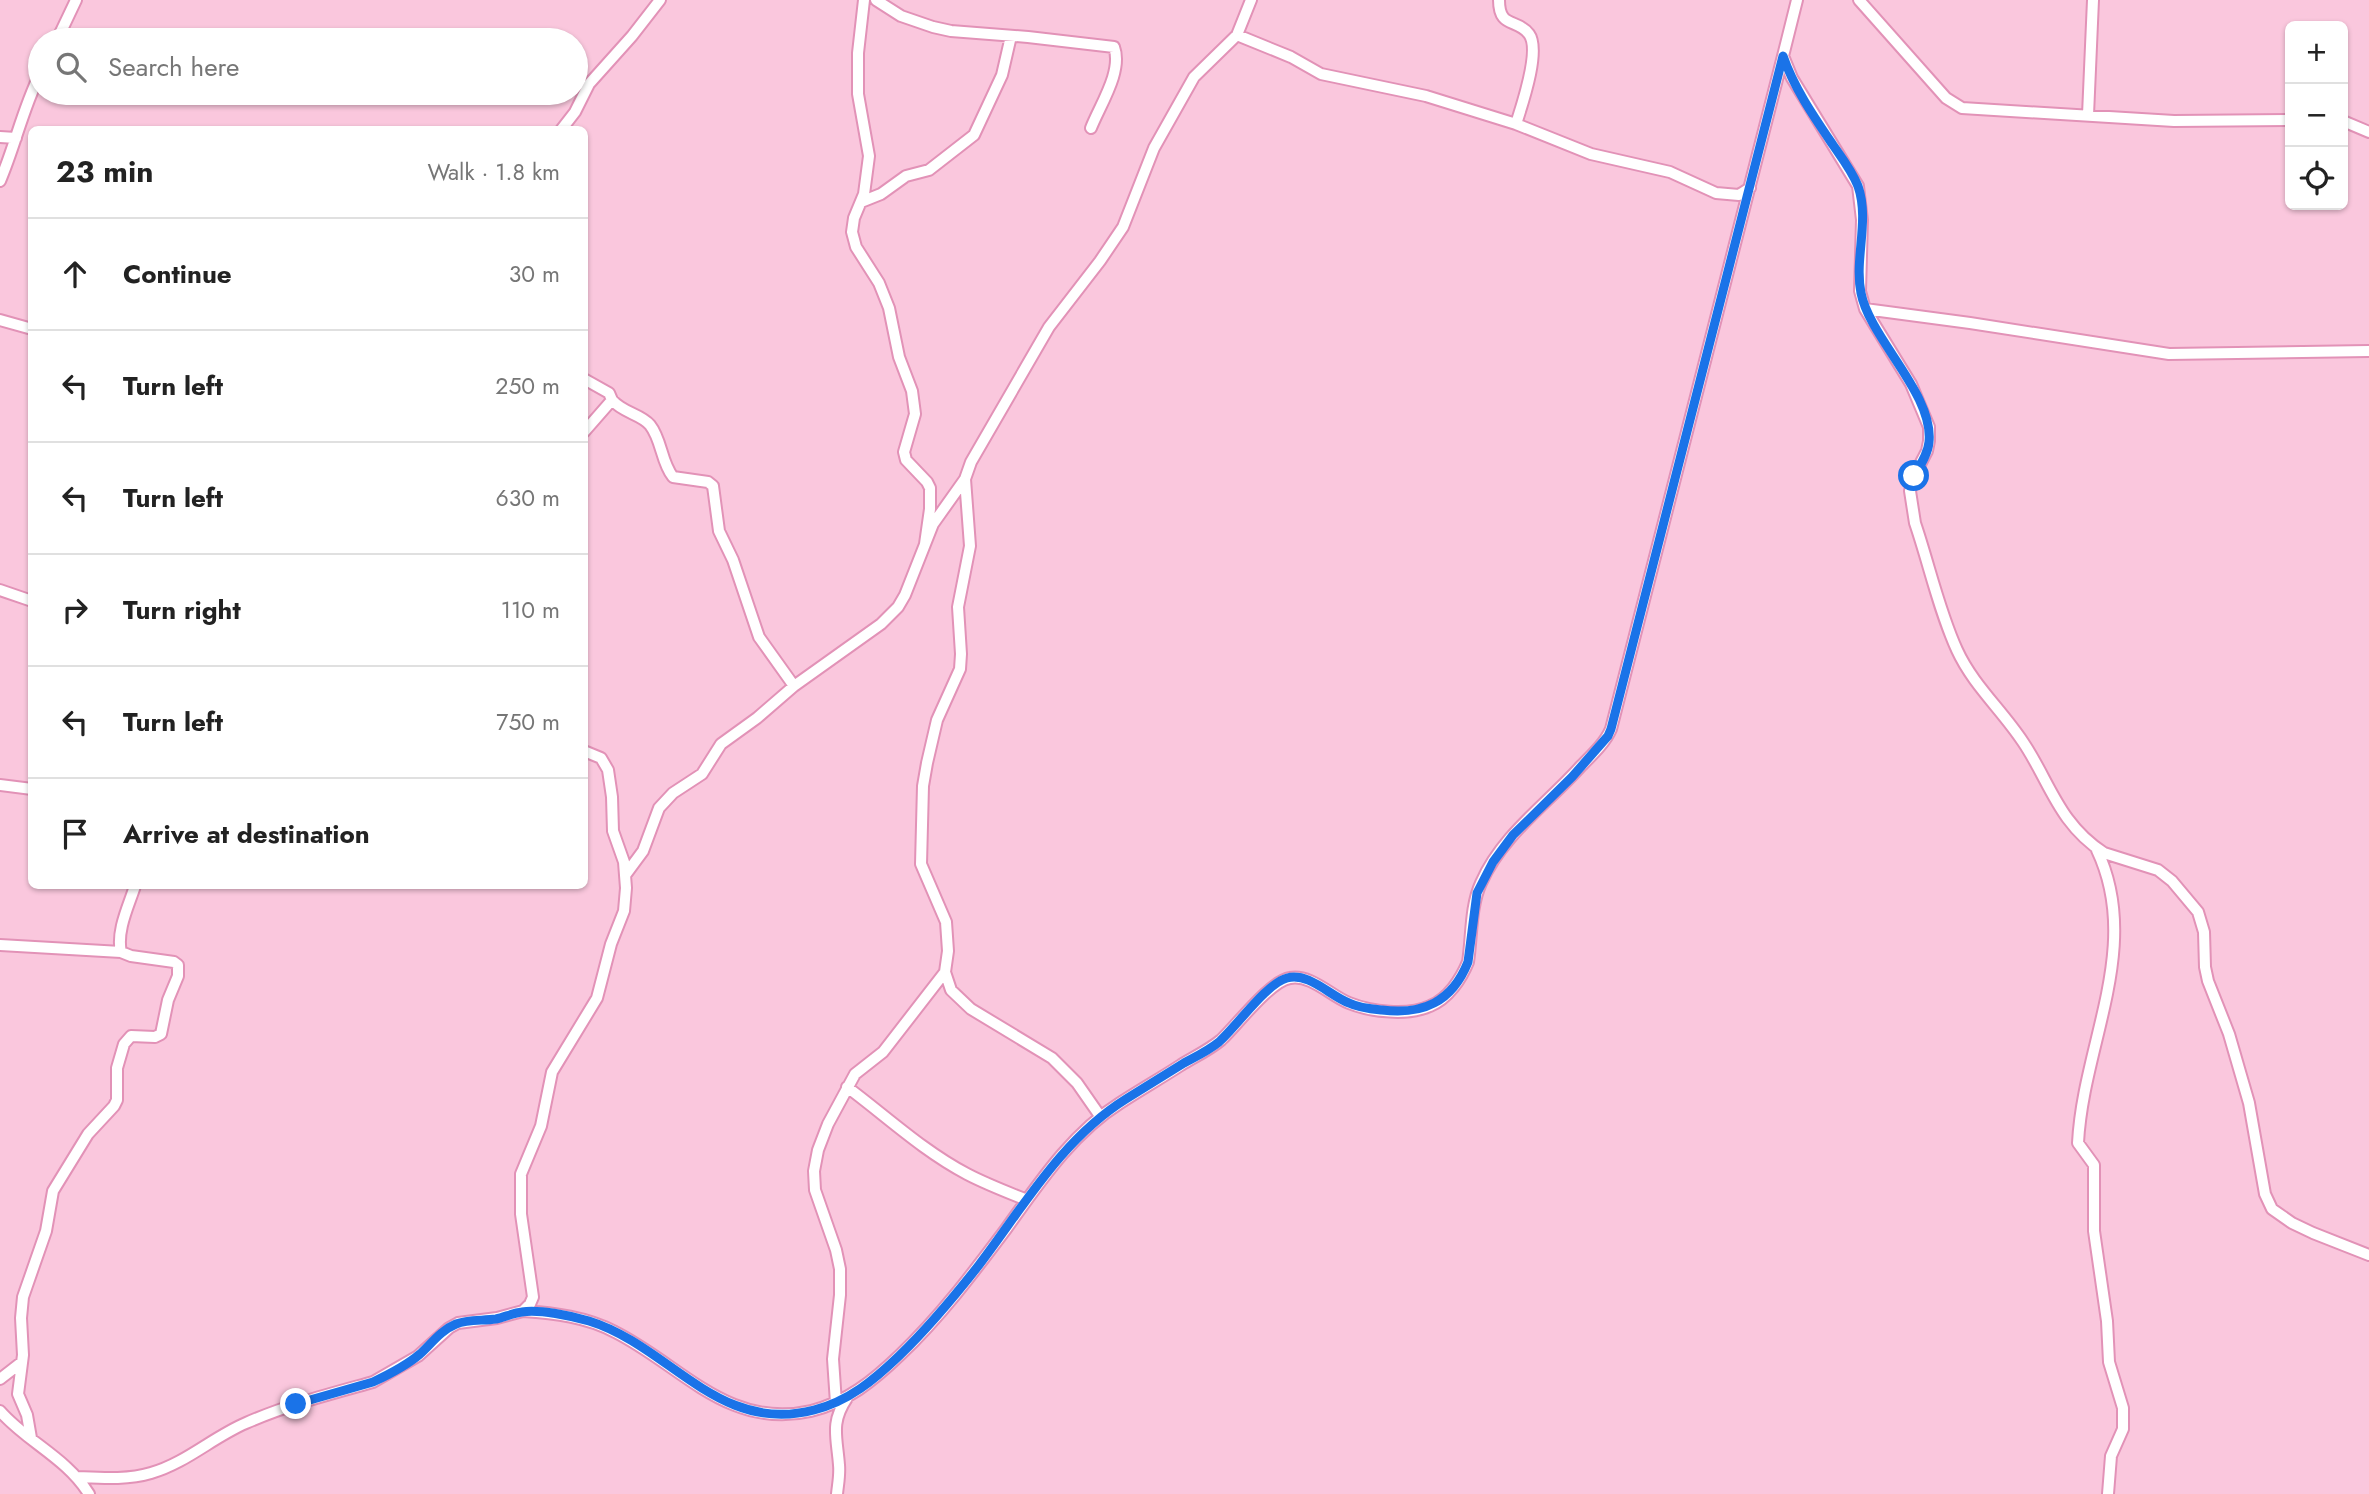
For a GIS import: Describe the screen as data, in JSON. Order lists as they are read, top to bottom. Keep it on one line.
{"page":{"map_buttons":["+","−"],"search":"Search here","heading":["23 min","Walk · 1.8 km"],"list":[["Continue","30 m"],["Turn left","250 m"],["Turn left","630 m"],["Turn right","110 m"],["Turn left","750 m"],"Arrive at destination"]}}
